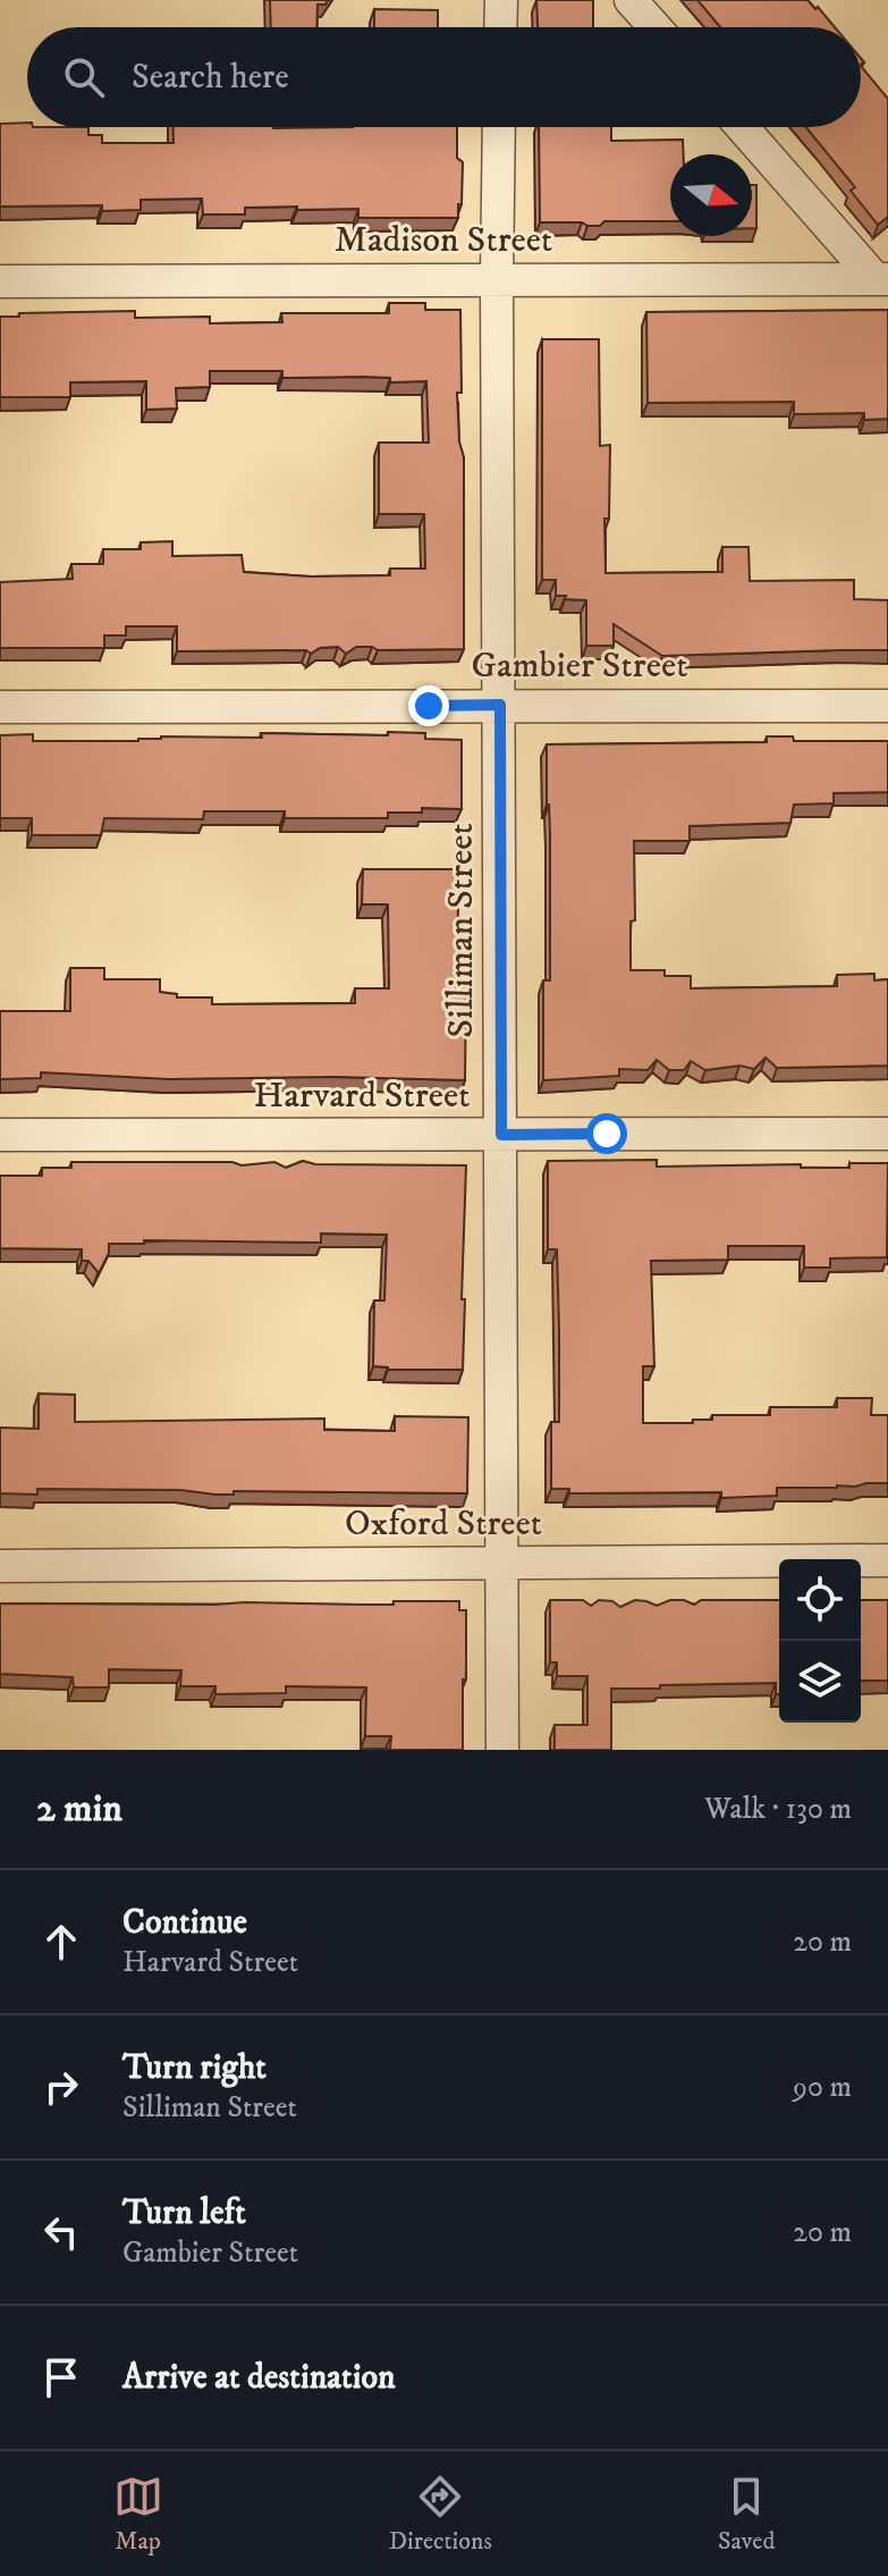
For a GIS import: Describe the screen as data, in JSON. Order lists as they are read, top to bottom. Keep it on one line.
{"streets":{"street":["Madison Street","Gambier Street","Silliman Street","Harvard Street","Oxford Street"]},"crossings":[["Madison Street","Silliman Street"],["Gambier Street","Silliman Street"],["Silliman Street","Harvard Street"],["Silliman Street","Oxford Street"]],"north":"right","page":{"search":"Search here","heading":["2 min","Walk · 130 m"],"list":[["Continue","Harvard Street","20 m"],["Turn right","Silliman Street","90 m"],["Turn left","Gambier Street","20 m"],"Arrive at destination"],"nav":["Map","Directions","Saved"]}}
